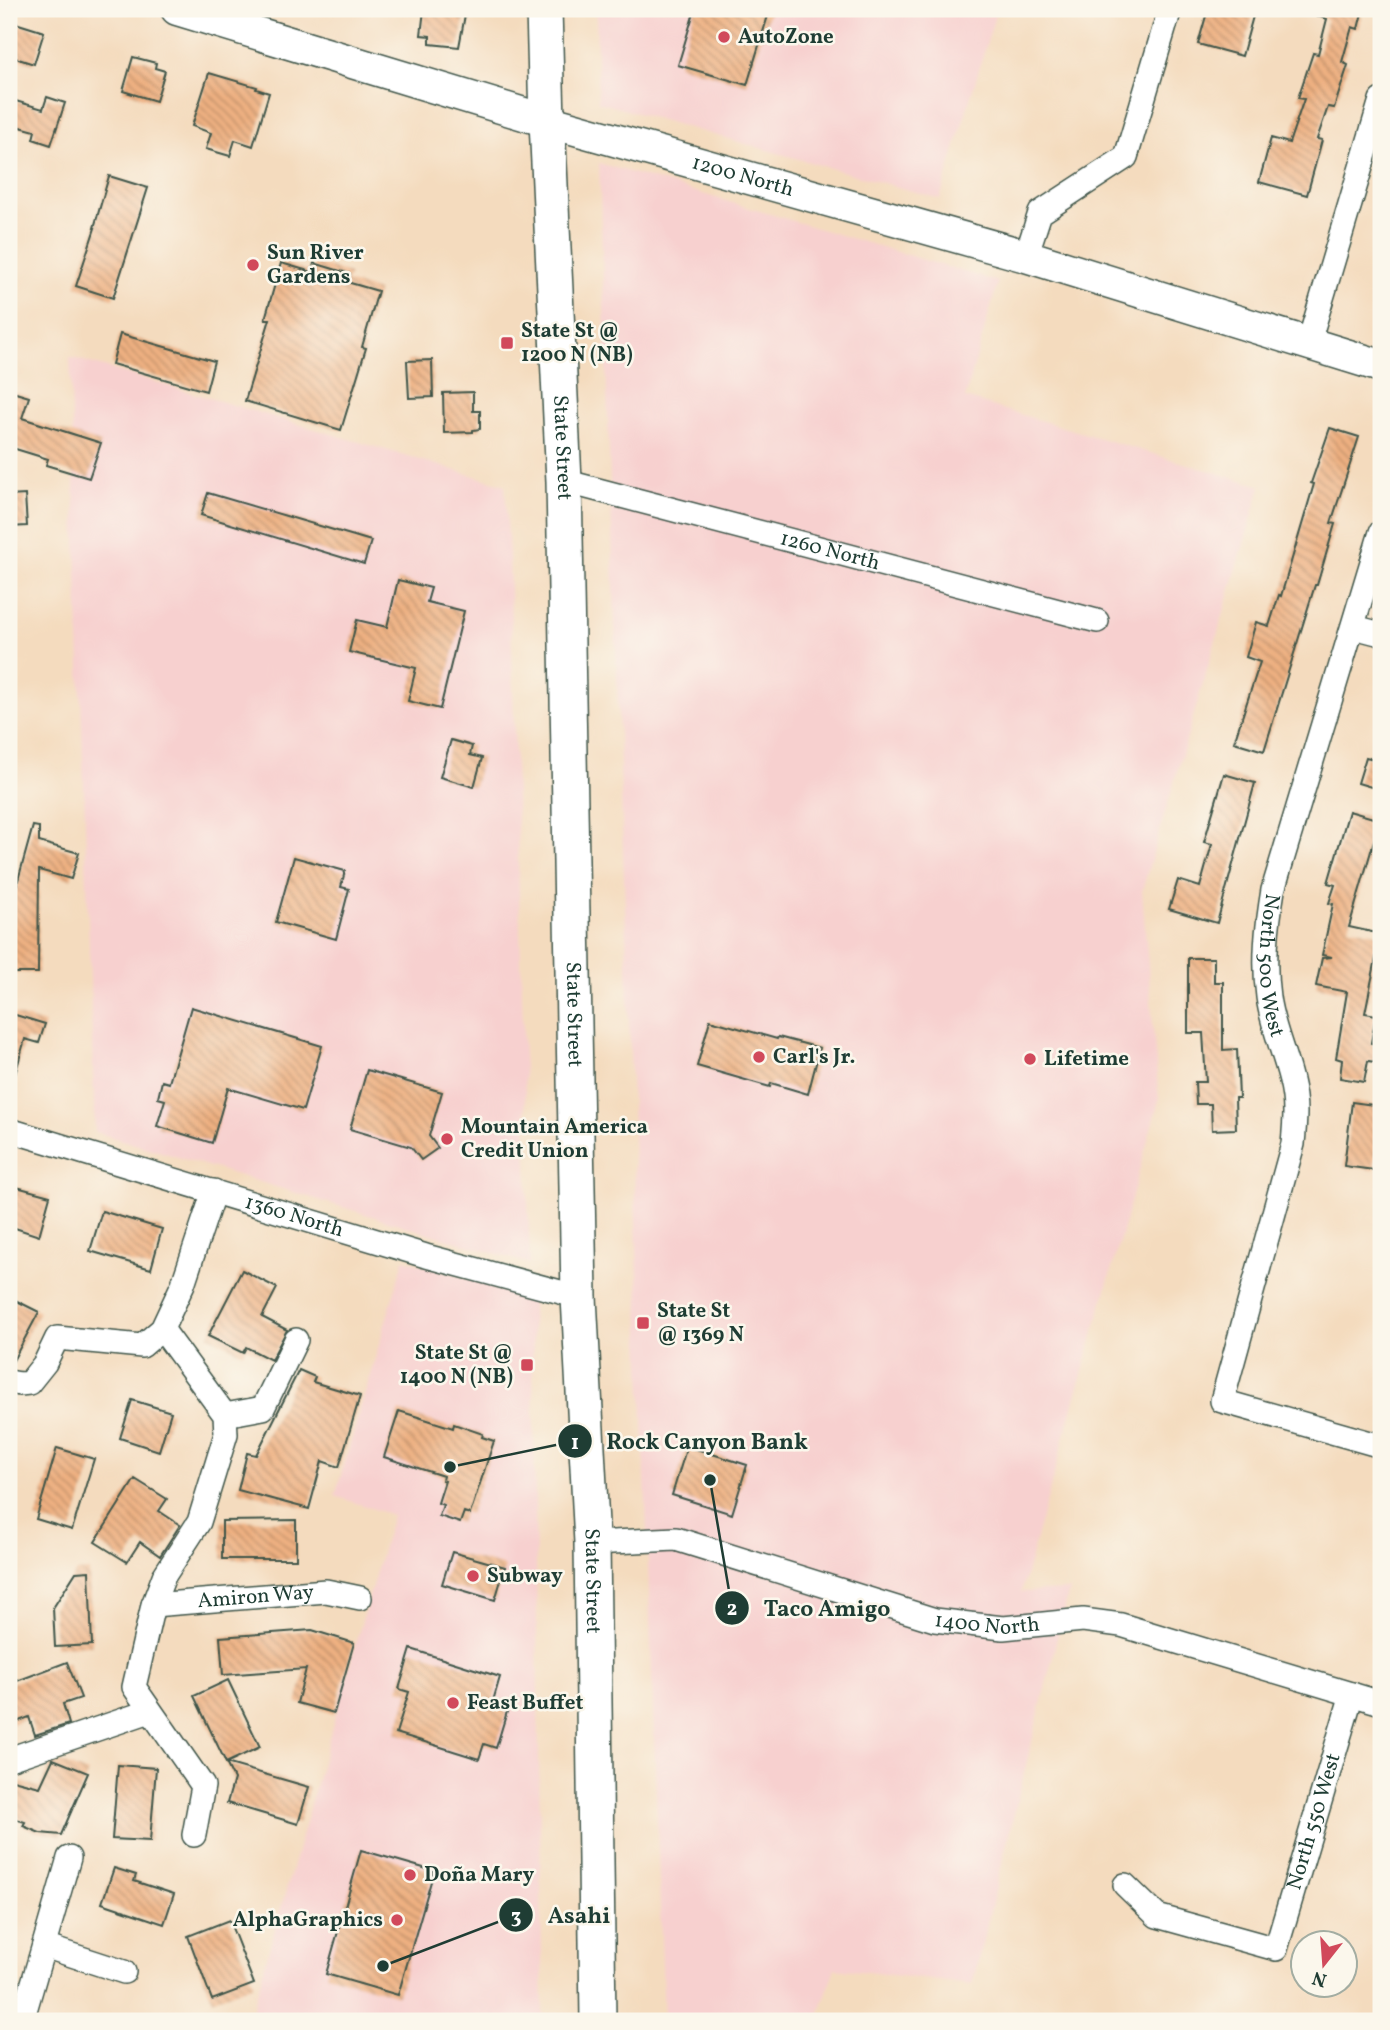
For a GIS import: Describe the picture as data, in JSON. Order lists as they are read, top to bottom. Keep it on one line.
{"streets":{"main road":["State Street"],"street":["1200 North","1260 North","North 500 West","1360 North","Amiron Way","1400 North","North 550 West"]},"crossings":[["1200 North","State Street"],["State Street","1260 North"],["State Street","1360 North"],["State Street","1400 North"],["1400 North","North 550 West"]],"places":{"other":["AutoZone","Sun River Gardens","Carl's Jr.","Lifetime","Mountain America Credit Union","Rock Canyon Bank","Taco Amigo","Subway","Feast Buffet","Doña Mary","AlphaGraphics","Asahi"],"transit":["State St @ 1200 N (NB)","State St @ 1369 N","State St @ 1400 N (NB)"]},"north":"bottom"}
